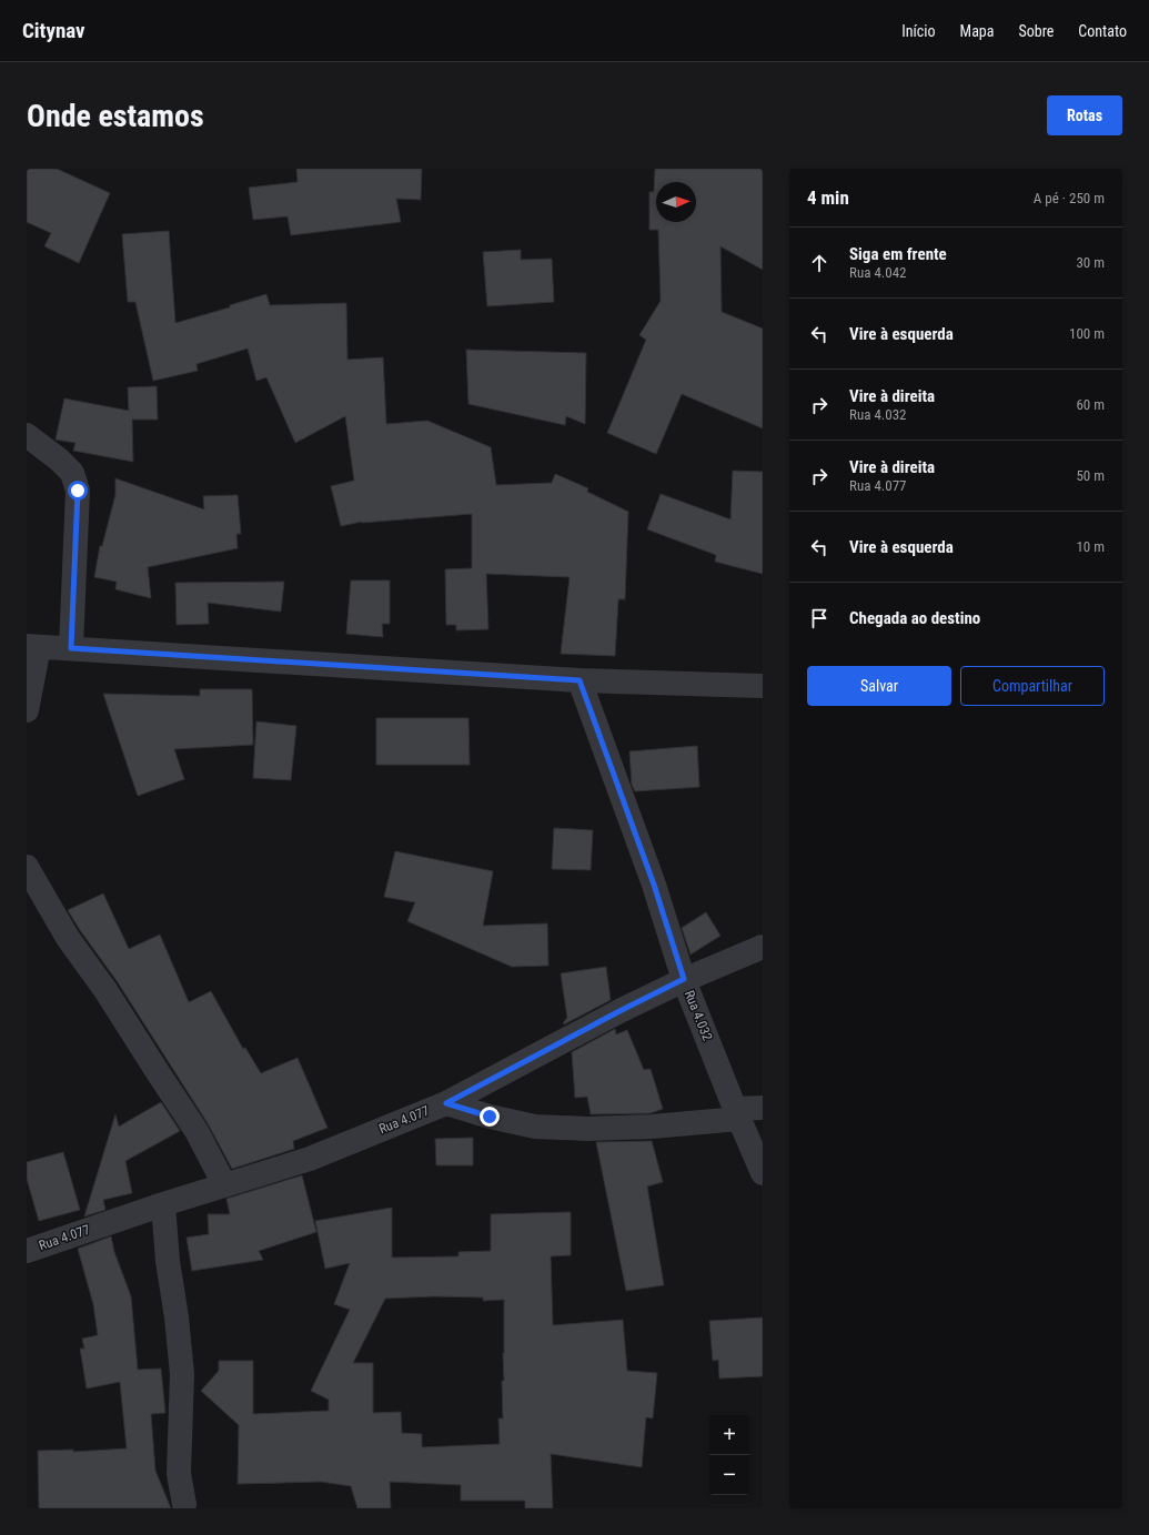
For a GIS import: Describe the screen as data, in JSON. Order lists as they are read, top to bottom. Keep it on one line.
{"streets":{"street":["Rua 4.032","Rua 4.077"]},"crossings":[["Rua 4.032","Rua 4.077"]],"north":"right","page":{"header":"Citynav","nav":["Início","Mapa","Sobre","Contato"],"buttons":["Rotas",["Salvar","Compartilhar"]],"title":"Onde estamos","heading":["4 min","A pé · 250 m"],"list":[["Siga em frente","Rua 4.042","30 m"],["Vire à esquerda","100 m"],["Vire à direita","Rua 4.032","60 m"],["Vire à direita","Rua 4.077","50 m"],["Vire à esquerda","10 m"],"Chegada ao destino"],"map_buttons":["+","−"]}}
